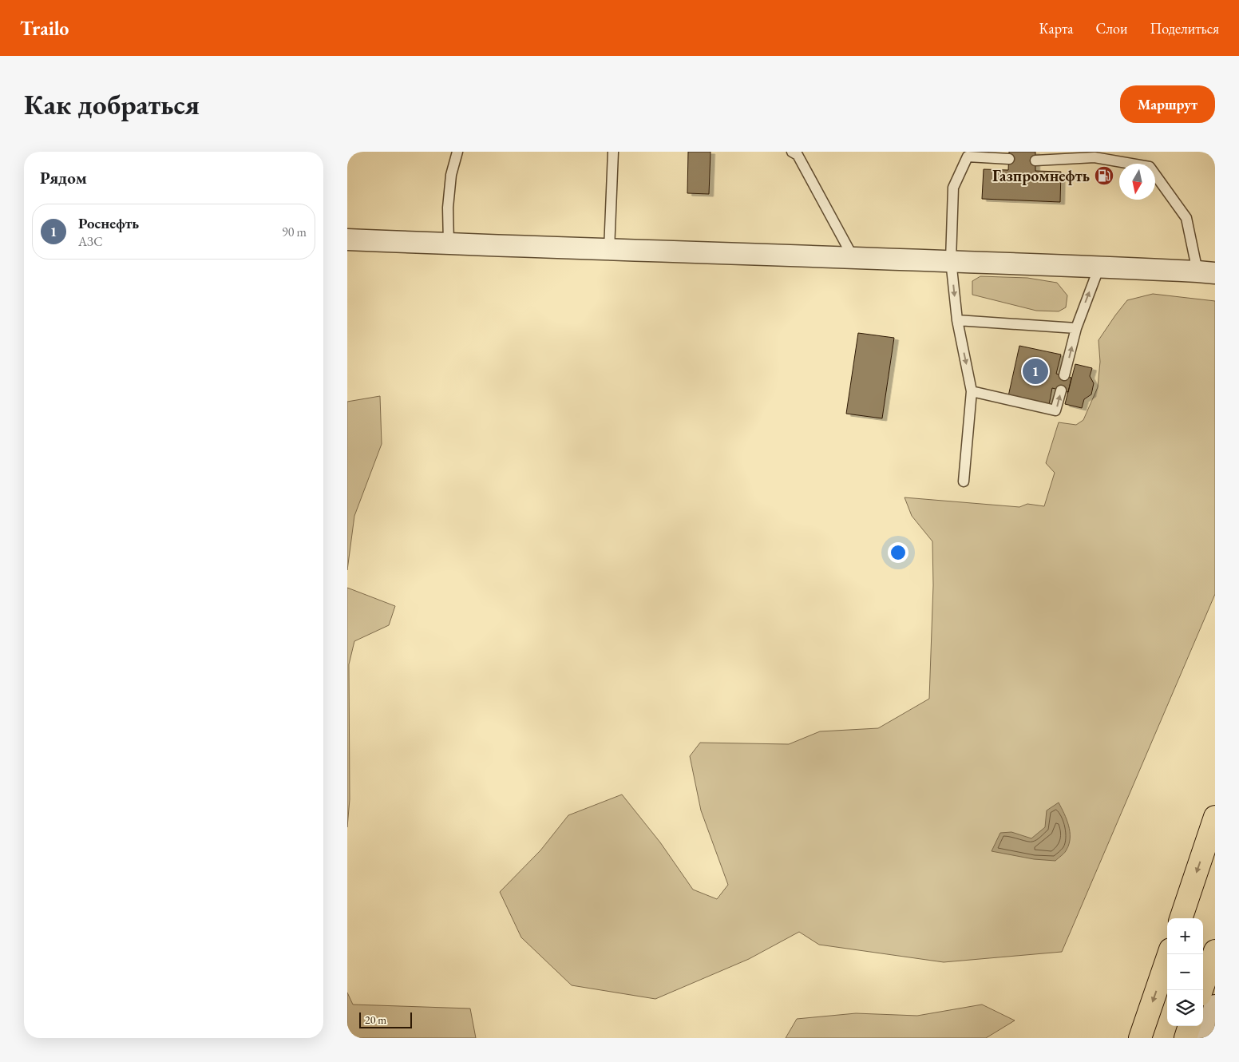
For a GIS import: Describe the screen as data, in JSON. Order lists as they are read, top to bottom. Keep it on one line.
{"places":{"fuel station":["Газпромнефть"]},"scale_bar":"20 m","north":"bottom","page":{"header":"Trailo","nav":["Карта","Слои","Поделиться"],"buttons":"Маршрут","title":"Как добраться","heading":"Рядом","list":[{"mark":"1","name":"Роснефть","note":"АЗС","value":"90 m"}],"pins":"1","map_buttons":["+","−"],"scale":"20 m"}}
